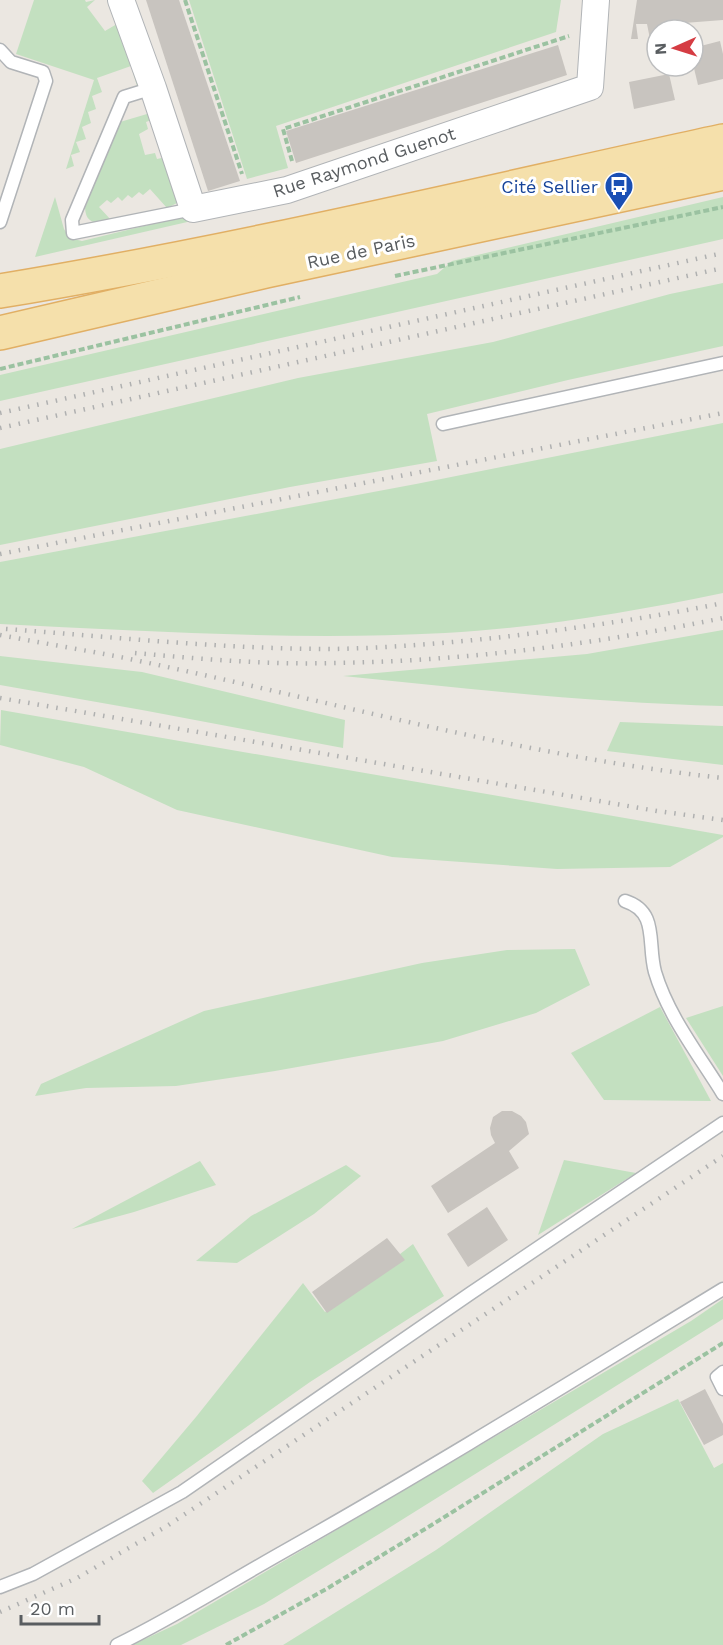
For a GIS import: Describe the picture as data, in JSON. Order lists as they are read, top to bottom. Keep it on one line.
{"streets":{"main road":["Rue de Paris"],"street":["Rue Raymond Guenot"]},"places":{"bus stop":["Cité Sellier"]},"scale_bar":"20 m","north":"left"}
